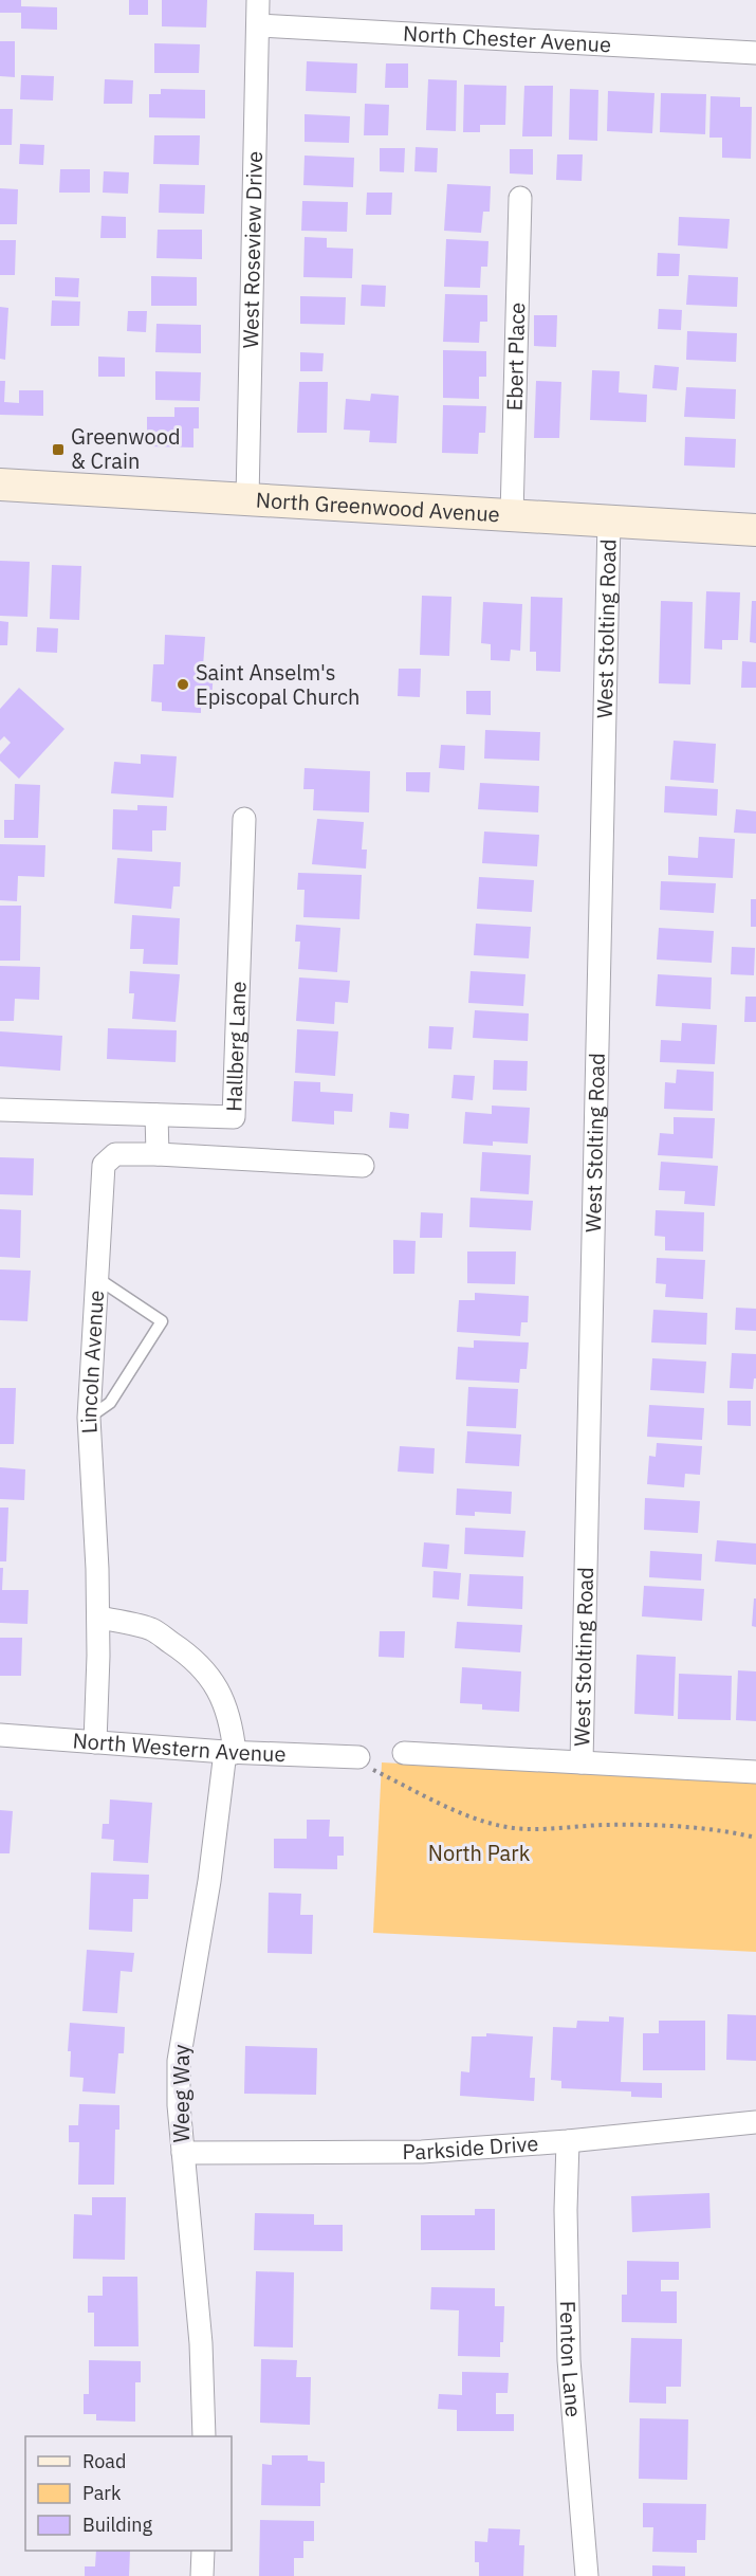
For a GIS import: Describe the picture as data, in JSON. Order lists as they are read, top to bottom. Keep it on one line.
{"streets":{"main road":["North Greenwood Avenue"],"street":["North Chester Avenue","West Roseview Drive","Ebert Place","West Stolting Road","Hallberg Lane","Lincoln Avenue","North Western Avenue","Weeg Way","Parkside Drive","Fenton Lane"]},"crossings":[["North Chester Avenue","West Roseview Drive"],["West Roseview Drive","North Greenwood Avenue"],["Ebert Place","North Greenwood Avenue"],["North Greenwood Avenue","West Stolting Road"],["Lincoln Avenue","North Western Avenue"],["North Western Avenue","Weeg Way"],["Weeg Way","Parkside Drive"],["Parkside Drive","Fenton Lane"]],"parks":["North Park"],"places":{"transit":["Greenwood & Crain"],"other":["Saint Anselm's Episcopal Church"]},"legend":["Road","Park","Building"]}
